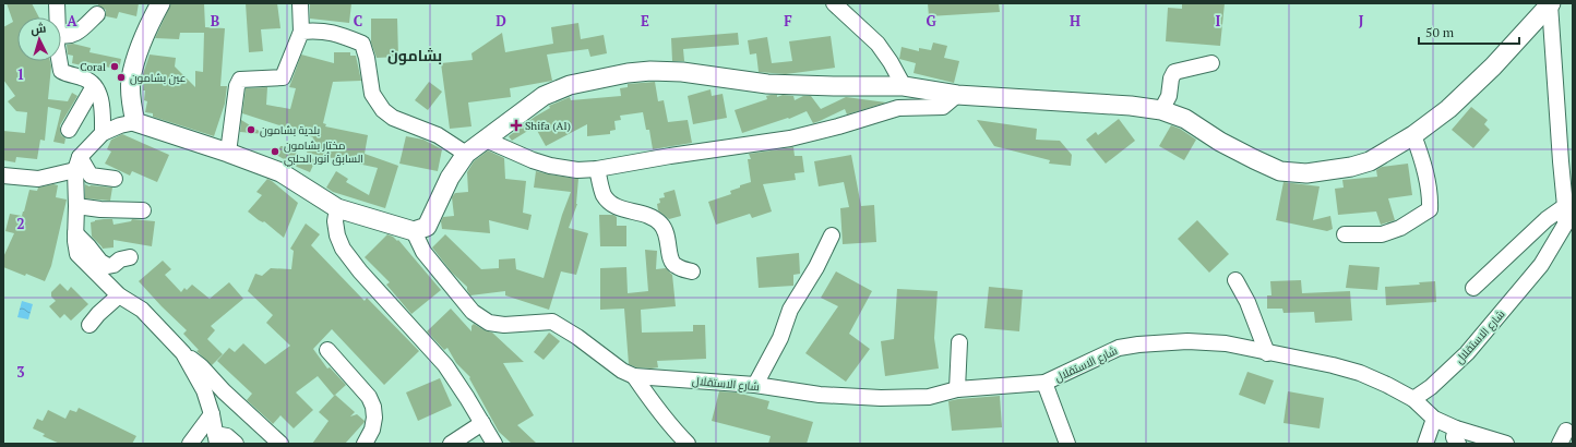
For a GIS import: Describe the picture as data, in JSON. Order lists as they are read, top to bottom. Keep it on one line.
{"streets":{"street":["شارع الاستقلال"]},"districts":["بشامون"],"places":{"other":["Coral","عين بشامون","بلدية بشامون","مختار بشامون السابق أنور الحلبي"],"health":["Shifa (Al)"]},"scale_bar":"50 m","north":"top","grid":{"columns":["A","B","C","D","E","F","G","H","I","J"],"rows":["1","2","3"]}}
